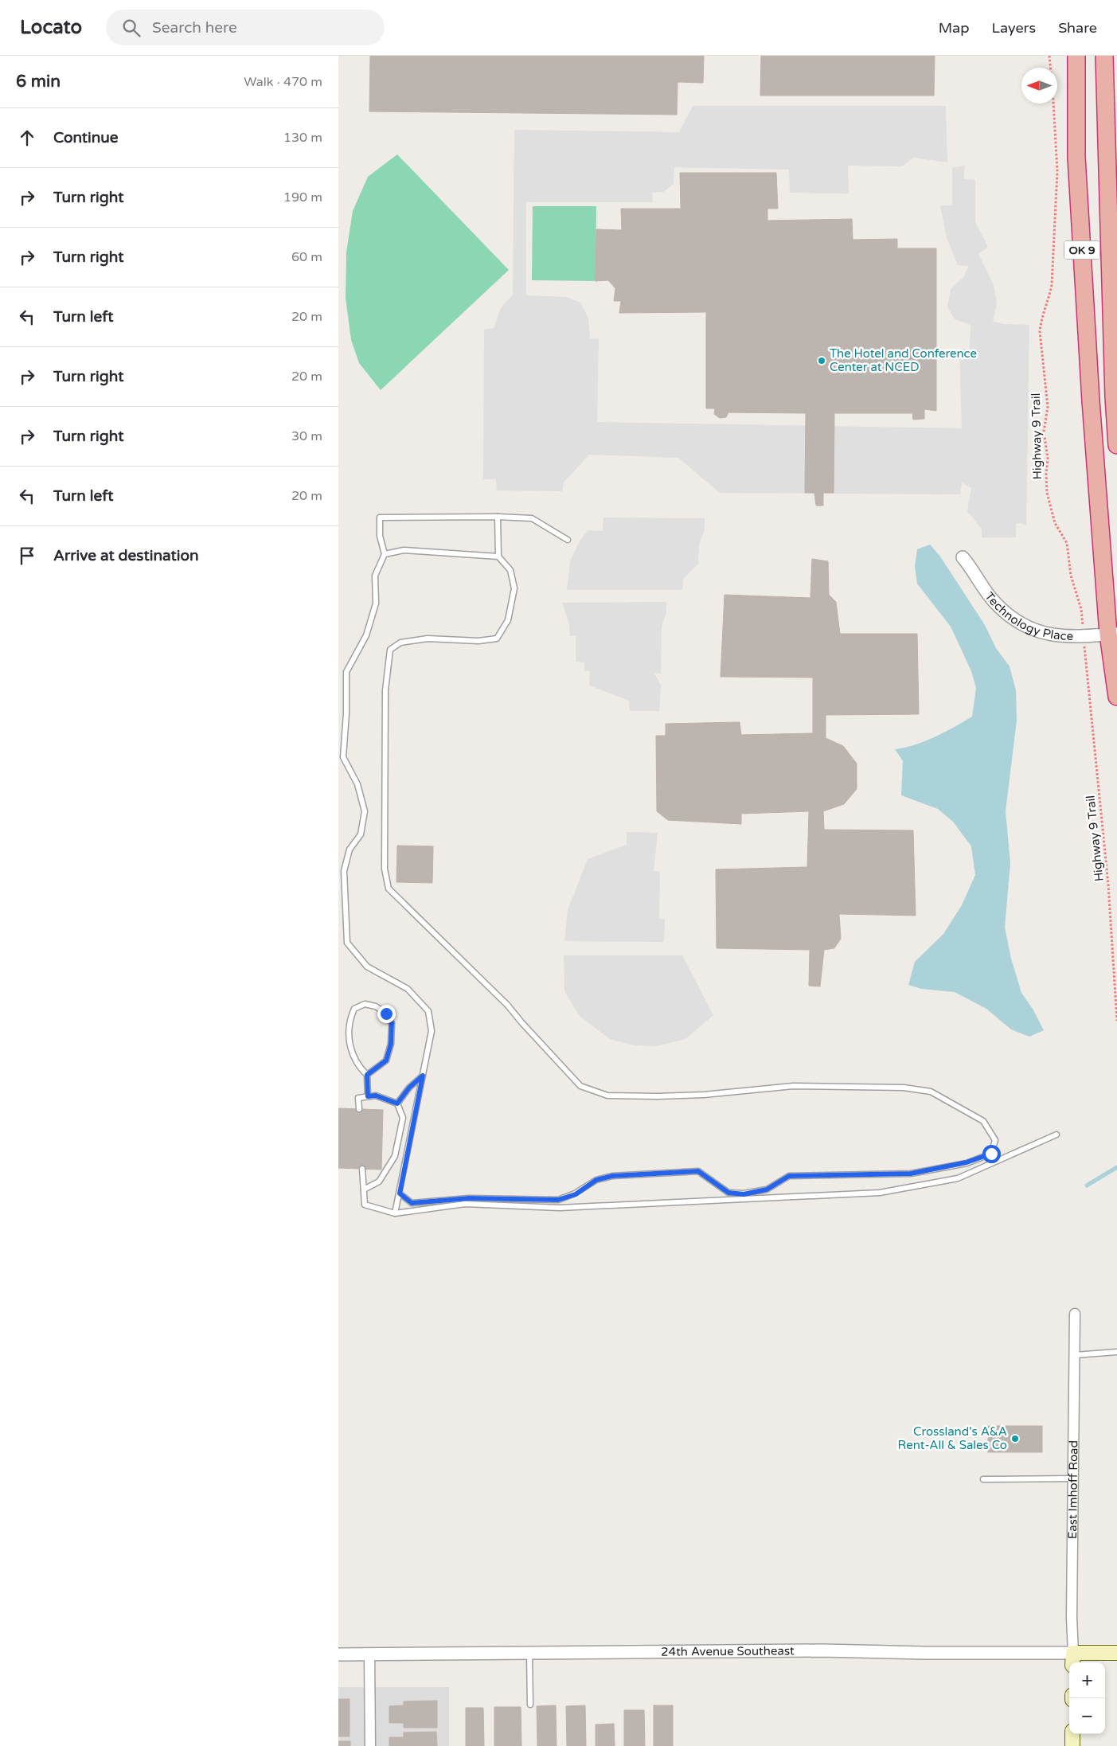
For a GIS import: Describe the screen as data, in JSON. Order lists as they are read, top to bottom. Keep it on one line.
{"streets":{"highway":["OK 9"],"main road":["24th Avenue Southeast"],"street":["Technology Place","East Imhoff Road"],"path":["Highway 9 Trail"]},"crossings":[["OK 9","Technology Place"],["East Imhoff Road","24th Avenue Southeast"]],"places":["The Hotel and Conference Center at NCED","Crossland's A&A Rent-All & Sales Co"],"north":"left","page":{"header":"Locato","search":"Search here","nav":["Map","Layers","Share"],"heading":["6 min","Walk · 470 m"],"list":[["Continue","130 m"],["Turn right","190 m"],["Turn right","60 m"],["Turn left","20 m"],["Turn right","20 m"],["Turn right","30 m"],["Turn left","20 m"],"Arrive at destination"],"map_buttons":["+","−"]}}
